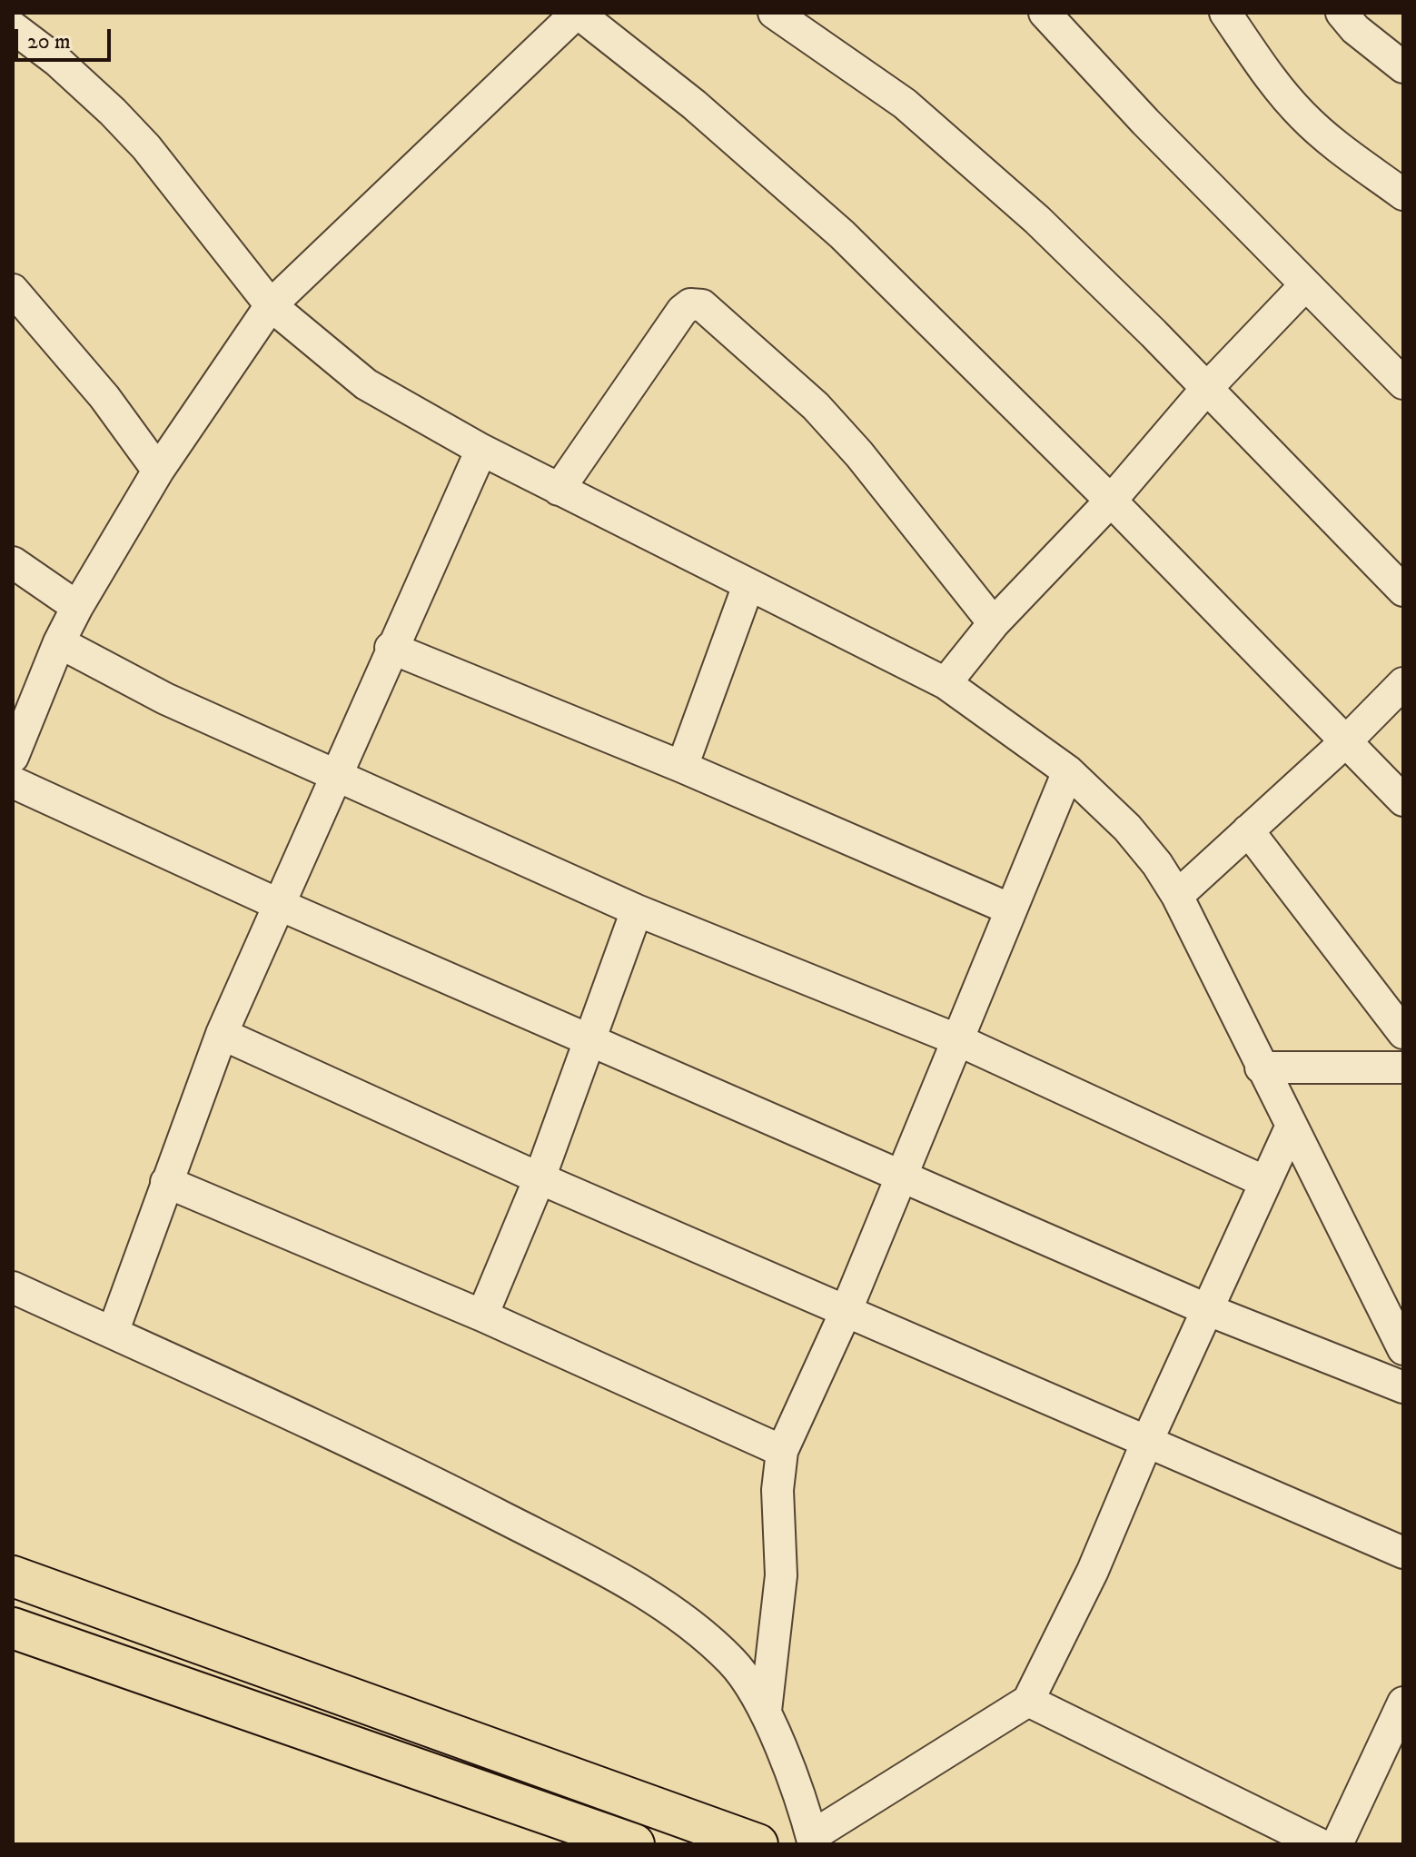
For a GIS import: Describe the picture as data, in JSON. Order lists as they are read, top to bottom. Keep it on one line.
{"scale_bar":"20 m"}
